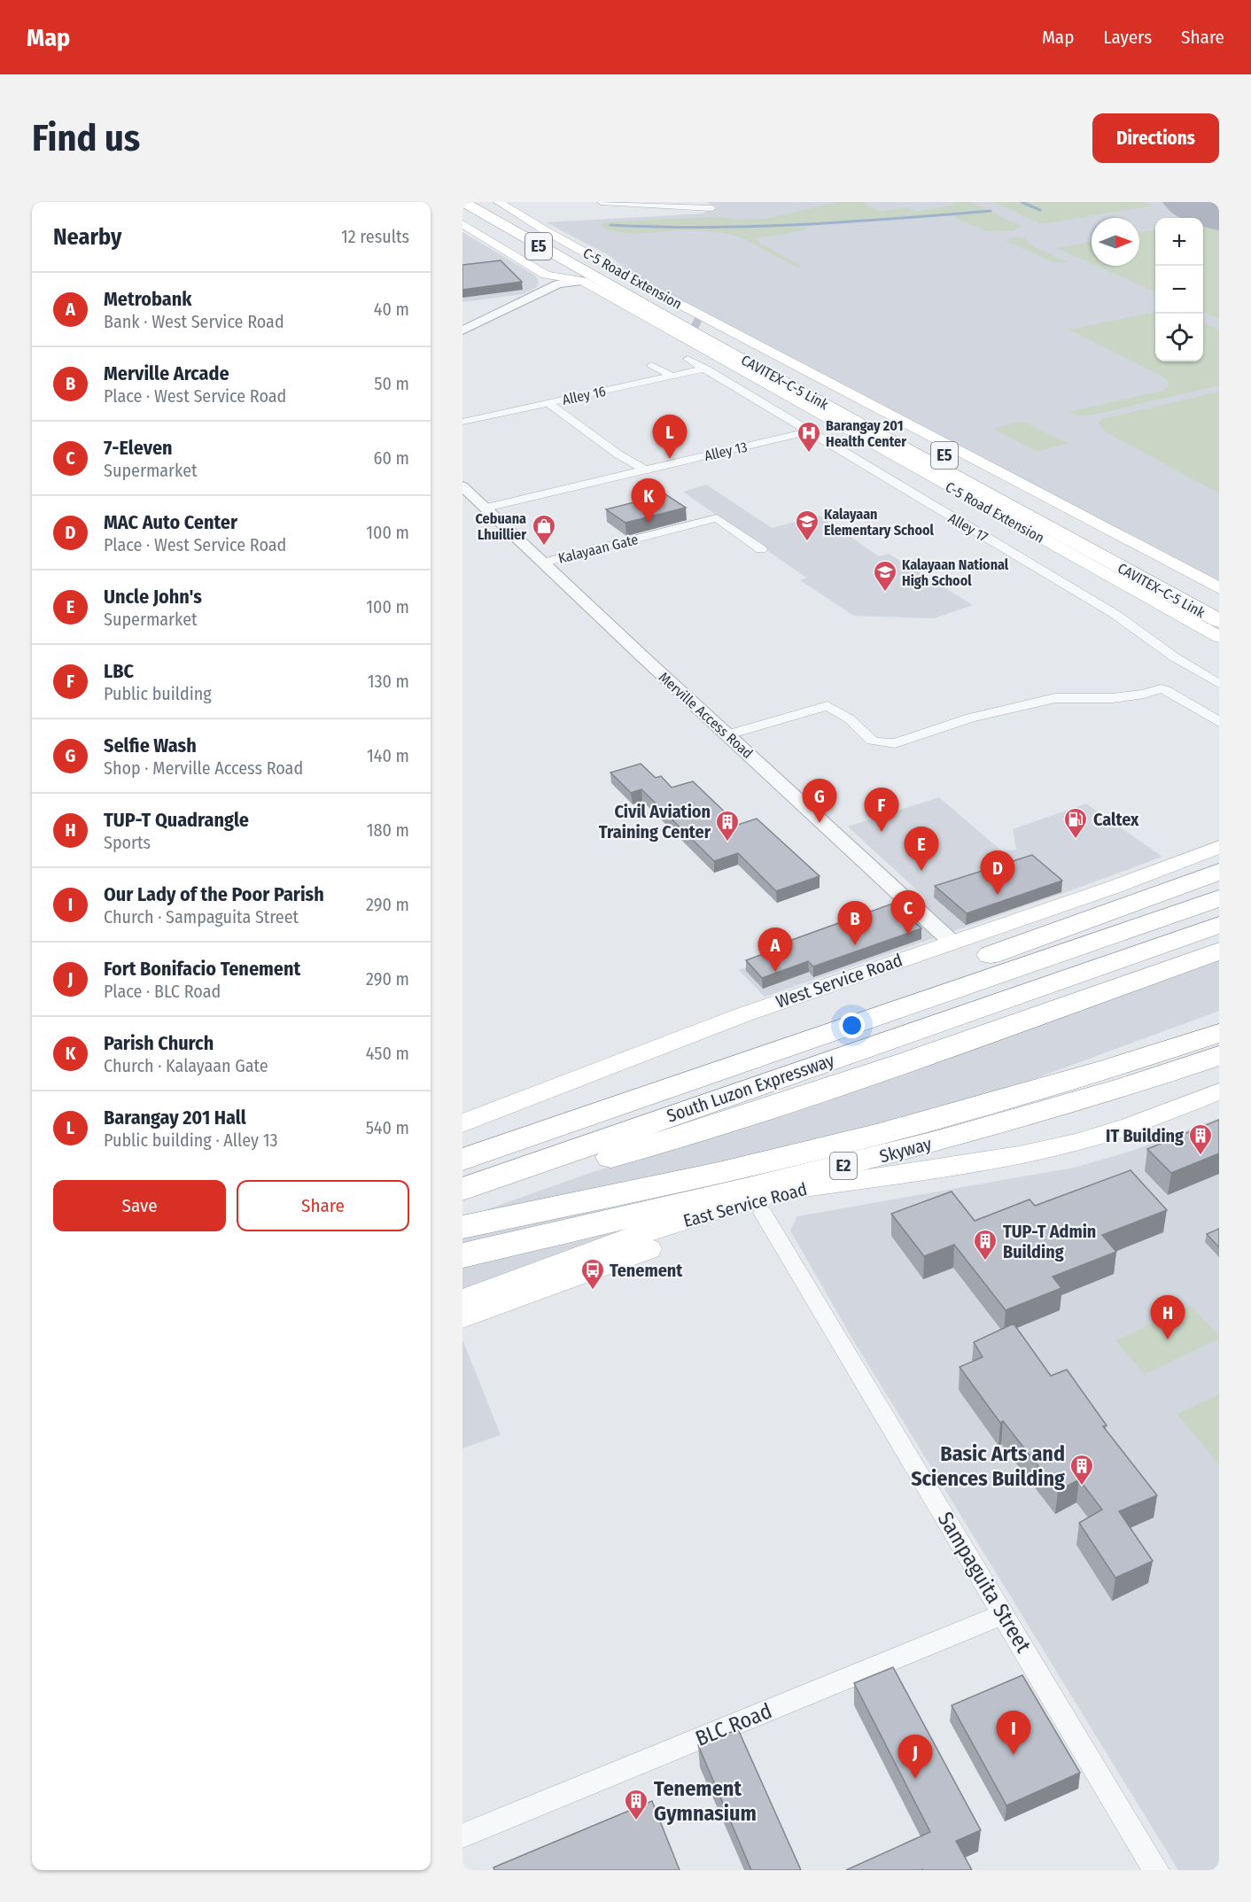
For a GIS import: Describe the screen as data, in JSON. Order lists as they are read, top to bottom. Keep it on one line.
{"streets":{"highway":["E5","CAVITEX–C-5 Link","South Luzon Expressway","Skyway","E2"],"main road":["C-5 Road Extension","West Service Road","East Service Road"],"street":["Alley 16","Alley 13","Alley 17","Kalayaan Gate","Merville Access Road","Sampaguita Street","BLC Road"]},"crossings":[["Alley 16","Alley 17"],["Alley 13","Alley 17"],["Alley 13","Merville Access Road"],["Kalayaan Gate","Merville Access Road"],["Merville Access Road","West Service Road"],["East Service Road","Sampaguita Street"],["Sampaguita Street","BLC Road"]],"places":{"hospital":["Barangay 201 Health Center"],"school or university":["Kalayaan Elementary School","Kalayaan National High School"],"shop":["Cebuana Lhuillier"],"fuel station":["Caltex"],"building":["Civil Aviation Training Center","IT Building","TUP-T Admin Building","Basic Arts and Sciences Building","Tenement Gymnasium"],"bus stop":["Tenement"]},"north":"right","page":{"header":"Map","nav":["Map","Layers","Share"],"buttons":["Directions",["Save","Share"]],"title":"Find us","heading":["Nearby","12 results"],"map_buttons":["+","−"],"list":[{"mark":"A","name":"Metrobank","note":"Bank · West Service Road","value":"40 m"},{"mark":"B","name":"Merville Arcade","note":"Place · West Service Road","value":"50 m"},{"mark":"C","name":"7-Eleven","note":"Supermarket","value":"60 m"},{"mark":"D","name":"MAC Auto Center","note":"Place · West Service Road","value":"100 m"},{"mark":"E","name":"Uncle John's","note":"Supermarket","value":"100 m"},{"mark":"F","name":"LBC","note":"Public building","value":"130 m"},{"mark":"G","name":"Selfie Wash","note":"Shop · Merville Access Road","value":"140 m"},{"mark":"H","name":"TUP-T Quadrangle","note":"Sports","value":"180 m"},{"mark":"I","name":"Our Lady of the Poor Parish","note":"Church · Sampaguita Street","value":"290 m"},{"mark":"J","name":"Fort Bonifacio Tenement","note":"Place · BLC Road","value":"290 m"},{"mark":"K","name":"Parish Church","note":"Church · Kalayaan Gate","value":"450 m"},{"mark":"L","name":"Barangay 201 Hall","note":"Public building · Alley 13","value":"540 m"}],"pins":["L","K","G","F","E","D","C","B","A","H","I","J"]}}
